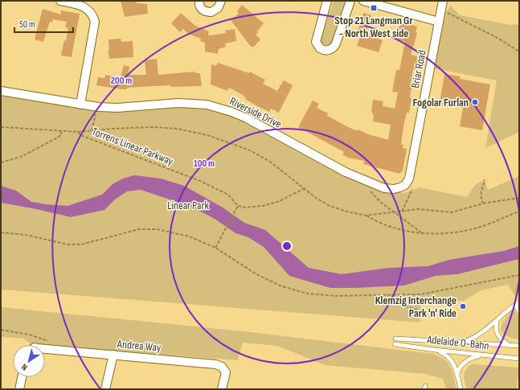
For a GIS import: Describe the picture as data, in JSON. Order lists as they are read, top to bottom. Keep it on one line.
{"streets":{"street":["Briar Road","Riverside Drive","Andrea Way"],"lane":["Adelaide O-Bahn"],"path":["Torrens Linear Parkway"]},"crossings":[["Briar Road","Riverside Drive"]],"parks":["Linear Park"],"places":{"transit":["Stop 21 Langman Gr - North West side"],"other":["Fogolar Furlan","Klemzig Interchange Park 'n' Ride"]},"scale_bar":"50 m","north":"bottom left","rings":["200 m","100 m"]}
